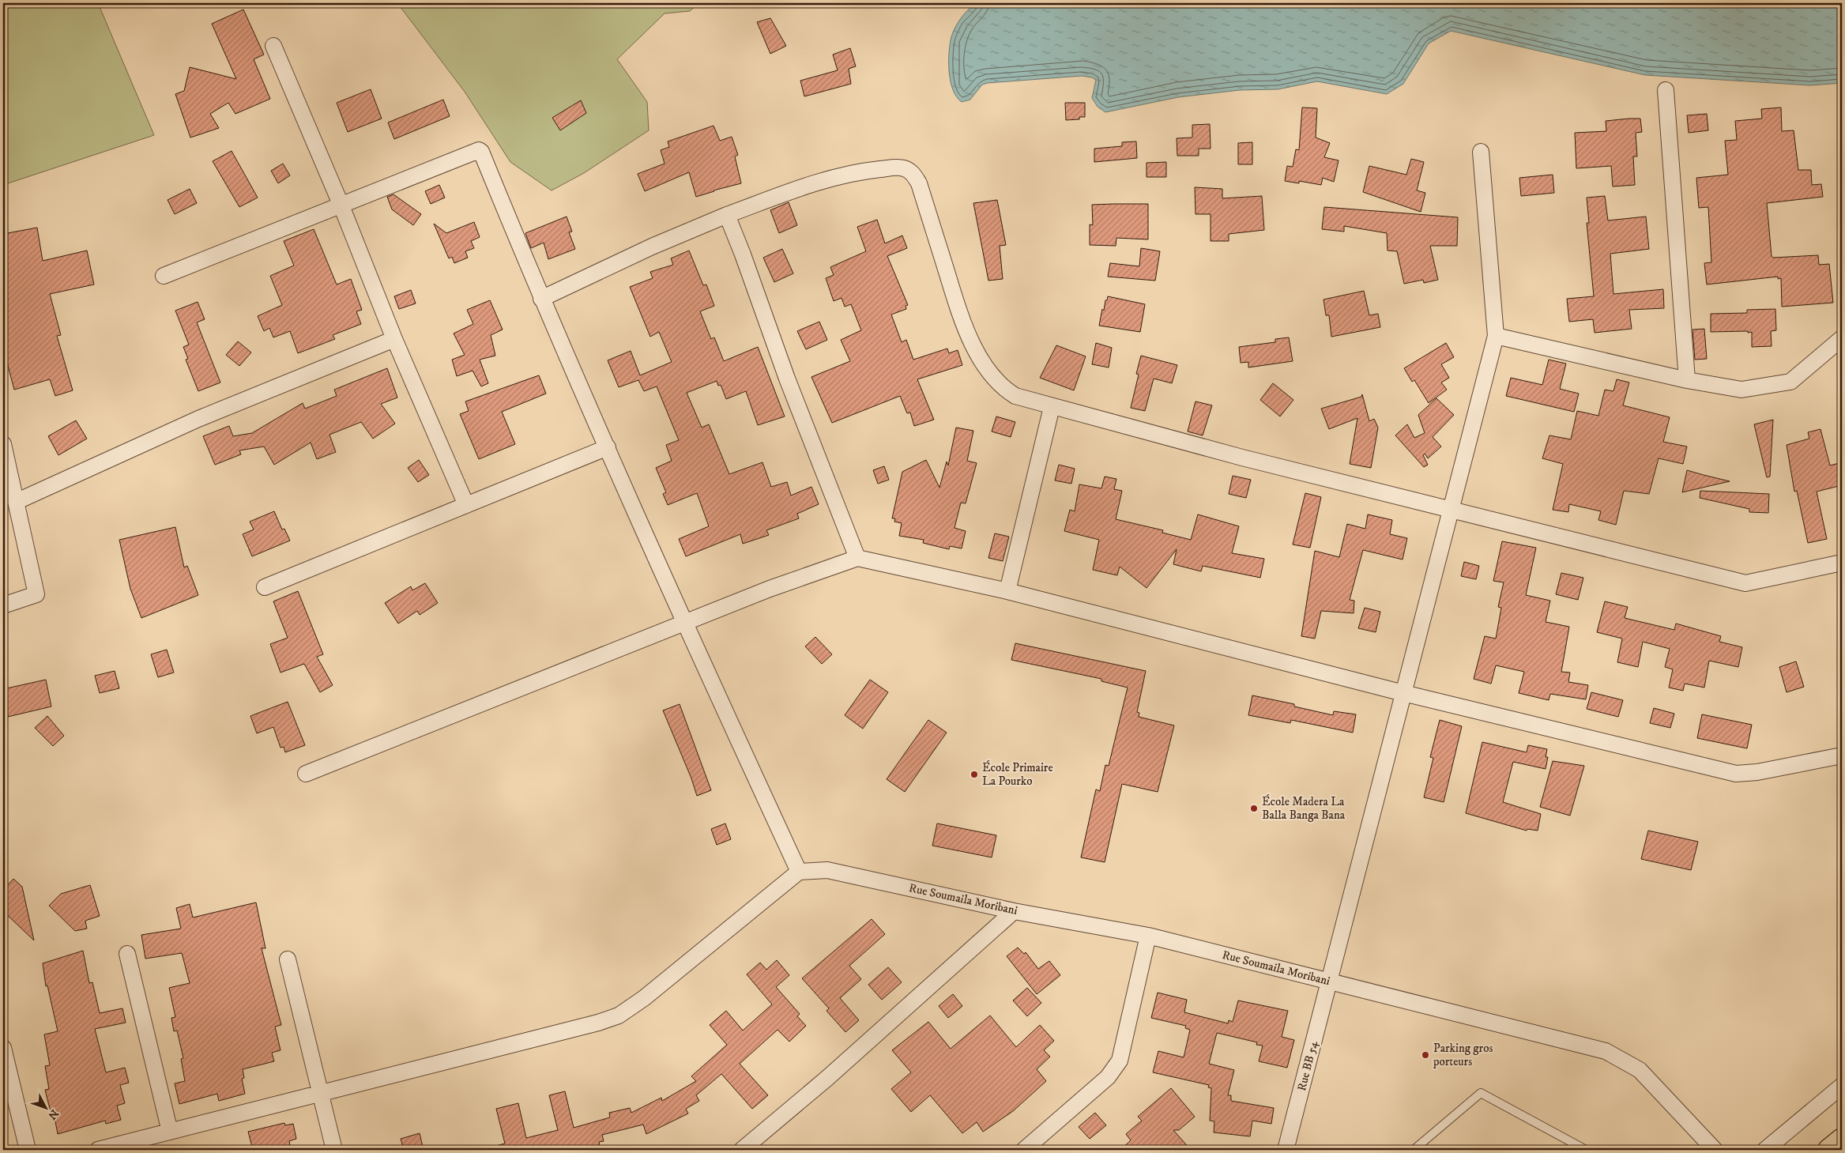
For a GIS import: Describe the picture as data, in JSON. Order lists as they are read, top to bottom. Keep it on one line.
{"streets":{"street":["Rue Soumaila Moribani","Rue BB 54"]},"crossings":[["Rue Soumaila Moribani","Rue BB 54"]],"places":["École Primaire La Pourko","École Madera La Balla Banga Bana","Parking gros porteurs"],"north":"bottom right"}
